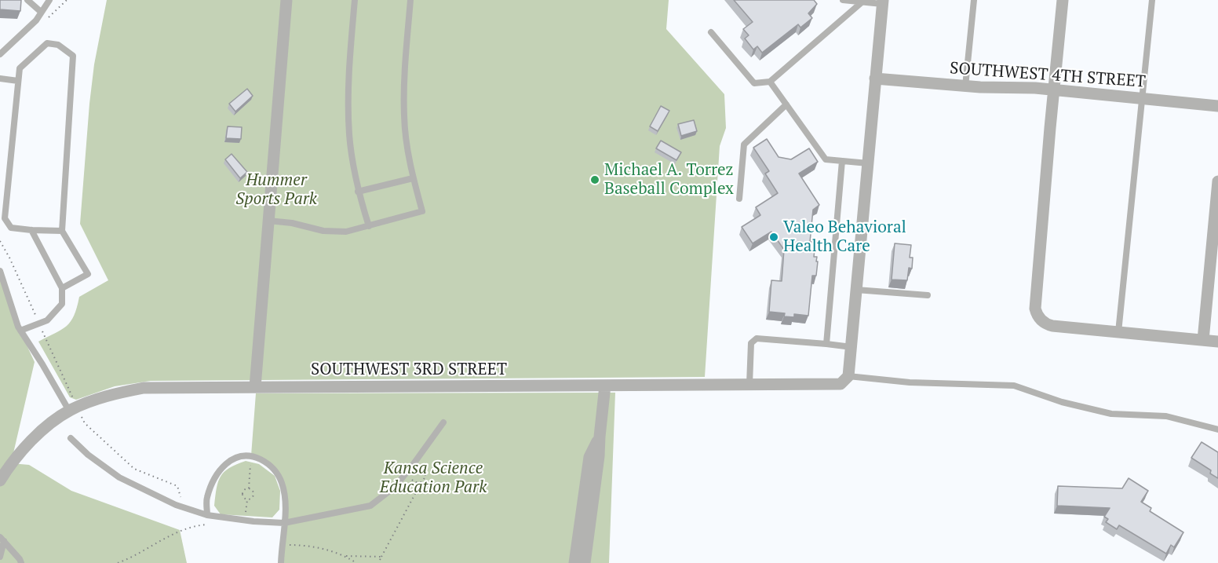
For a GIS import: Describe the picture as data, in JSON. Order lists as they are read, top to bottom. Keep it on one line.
{"streets":{"street":["SOUTHWEST 4TH STREET","SOUTHWEST 3RD STREET"]},"parks":["Hummer Sports Park","Kansa Science Education Park"],"places":["Michael A. Torrez Baseball Complex","Valeo Behavioral Health Care"]}
